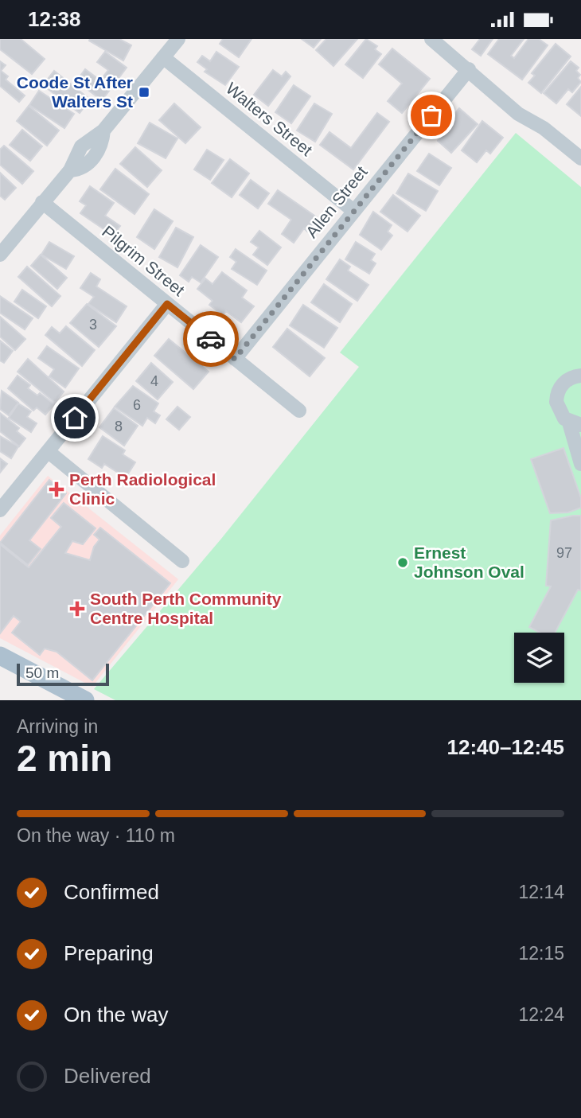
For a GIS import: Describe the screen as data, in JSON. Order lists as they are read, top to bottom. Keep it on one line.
{"streets":{"street":["Walters Street","Allen Street","Pilgrim Street"]},"crossings":[["Walters Street","Allen Street"],["Allen Street","Pilgrim Street"]],"places":{"transit":["Coode St After Walters St"],"health":["Perth Radiological Clinic","South Perth Community Centre Hospital"],"other":["Ernest Johnson Oval"]},"house_numbers":["3","4","6","8","97"],"scale_bar":"50 m","page":{"status":"12:38","scale":"50 m","heading":["2 min","Arriving in","12:40–12:45"],"bar":"On the way · 110 m","list":[["Confirmed","12:14"],["Preparing","12:15"],["On the way","12:24"],"Delivered"]}}
